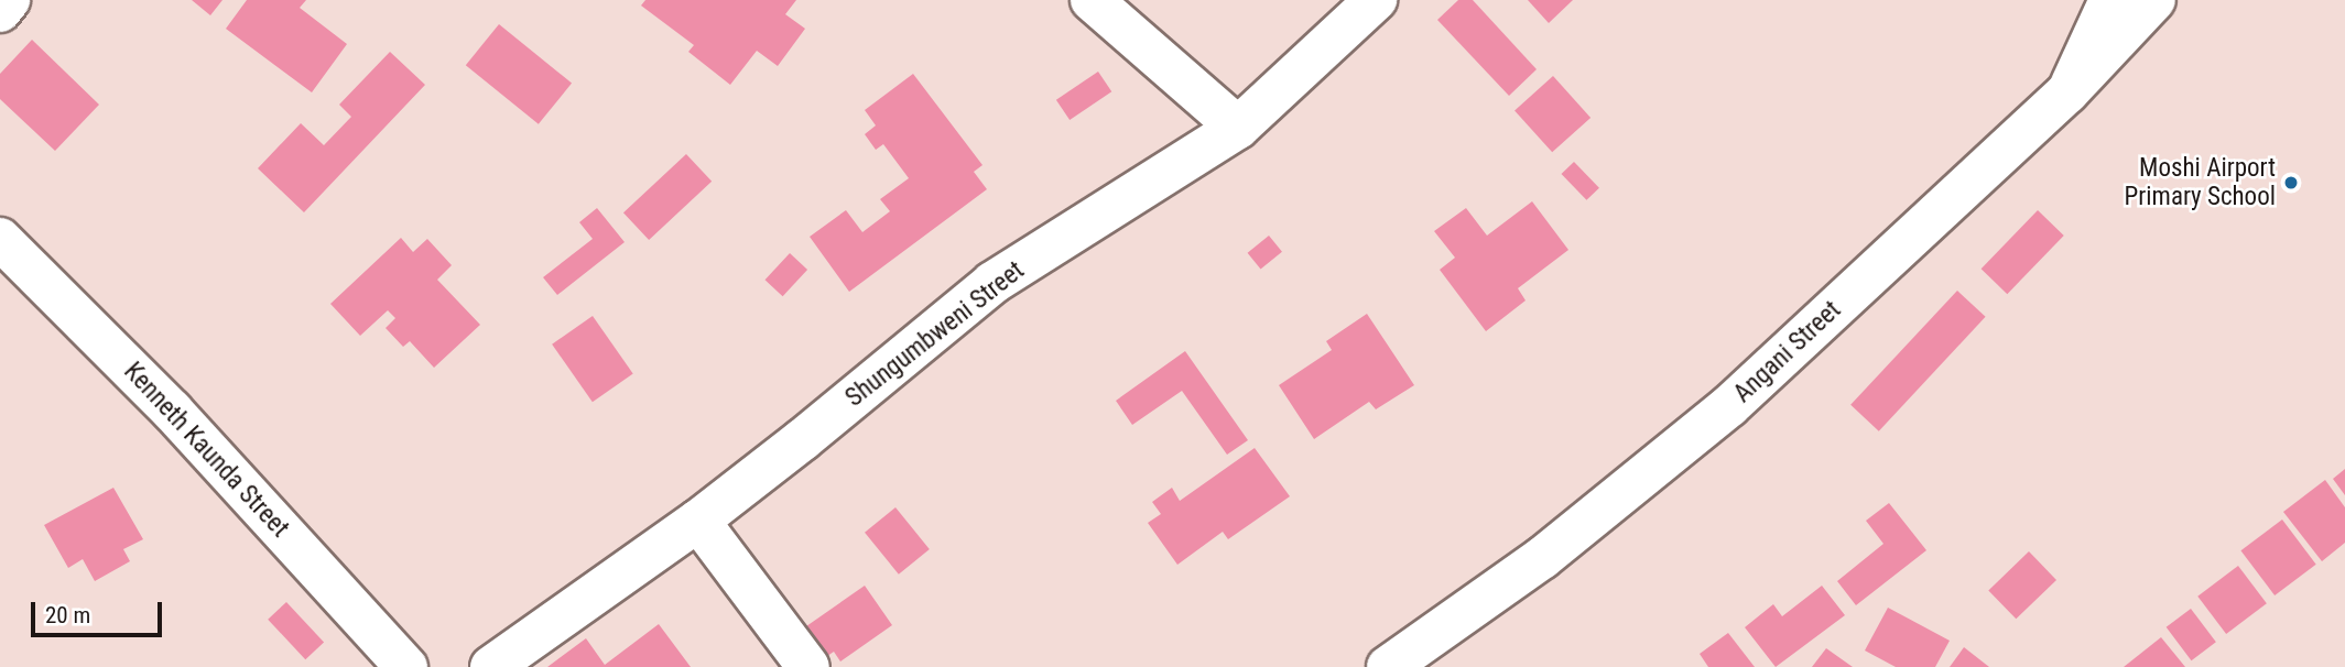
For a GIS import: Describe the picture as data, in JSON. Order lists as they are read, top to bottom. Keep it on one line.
{"streets":{"street":["Shungumbweni Street","Angani Street","Kenneth Kaunda Street"]},"places":["Moshi Airport Primary School"],"scale_bar":"20 m"}
